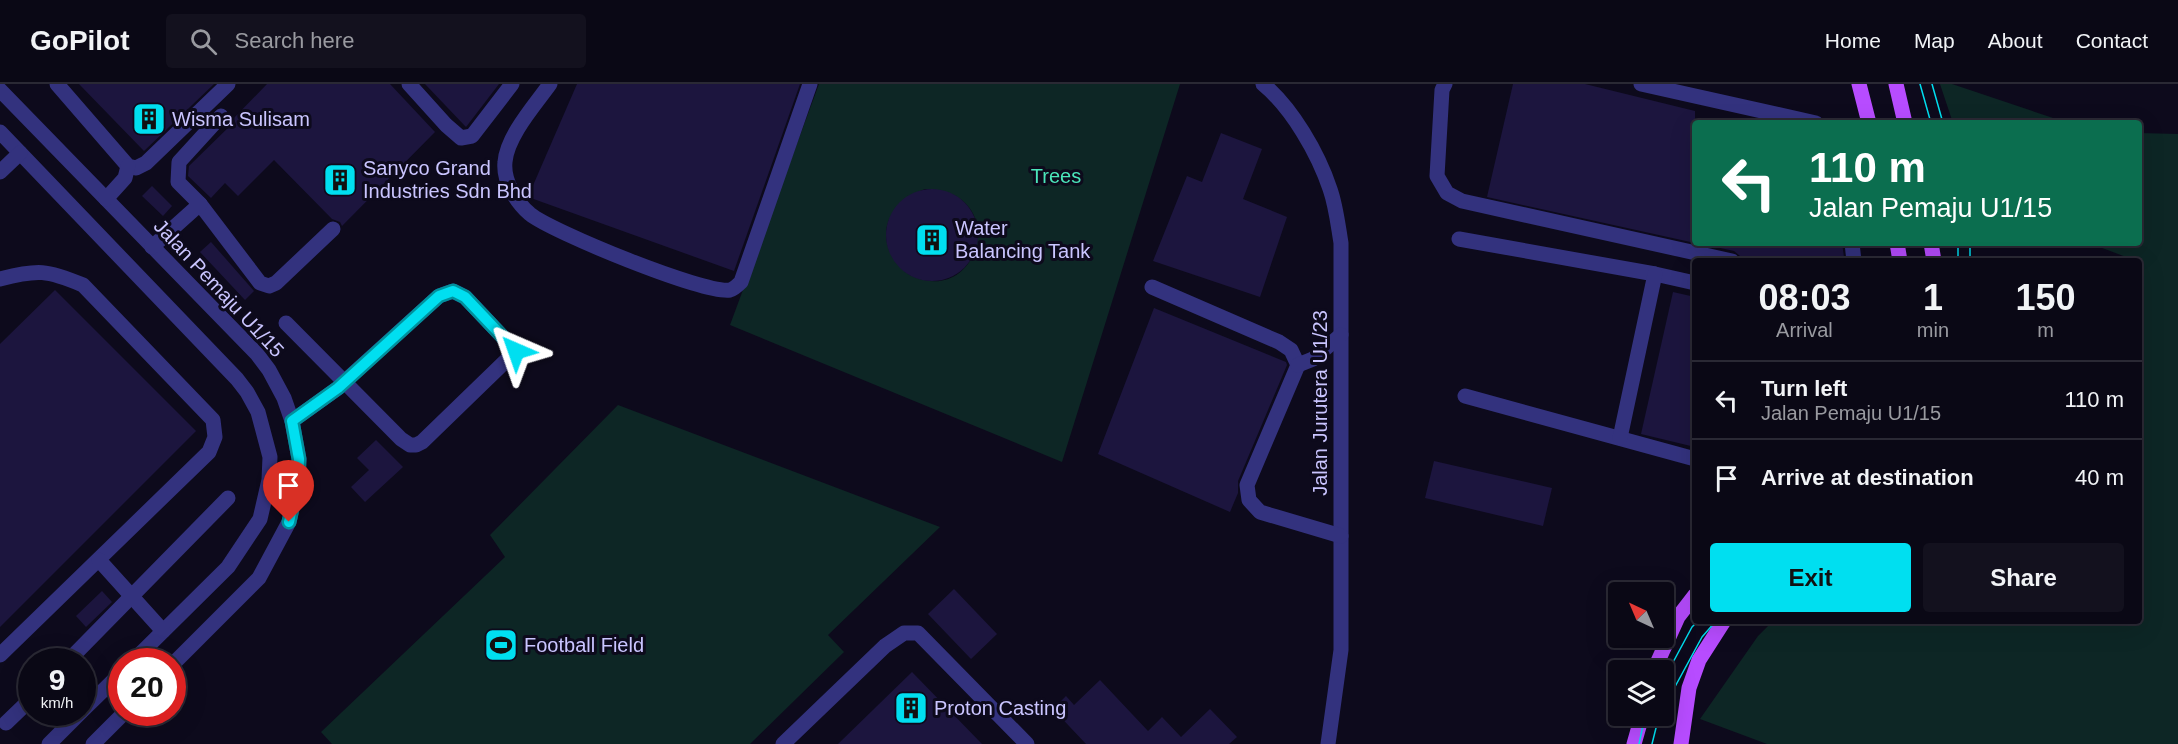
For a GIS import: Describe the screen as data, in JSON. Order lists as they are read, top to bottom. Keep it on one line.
{"streets":{"street":["Jalan Pemaju U1/15","Jalan Jurutera U1/23"]},"parks":["Trees"],"places":{"building":["Wisma Sulisam","Sanyco Grand Industries Sdn Bhd","Water Balancing Tank","Proton Casting"],"sports":["Football Field"]},"north":"top left","page":{"header":"GoPilot","search":"Search here","nav":["Home","Map","About","Contact"],"turn":["110 m","Jalan Pemaju U1/15"],"eta":["08:03","Arrival","1","min","150","m"],"list":[{"name":"Turn left","note":"Jalan Pemaju U1/15","value":"110 m"},{"name":"Arrive at destination","value":"40 m"}],"buttons":["Exit","Share"],"speed":"9 km/h","limit":"20"}}
